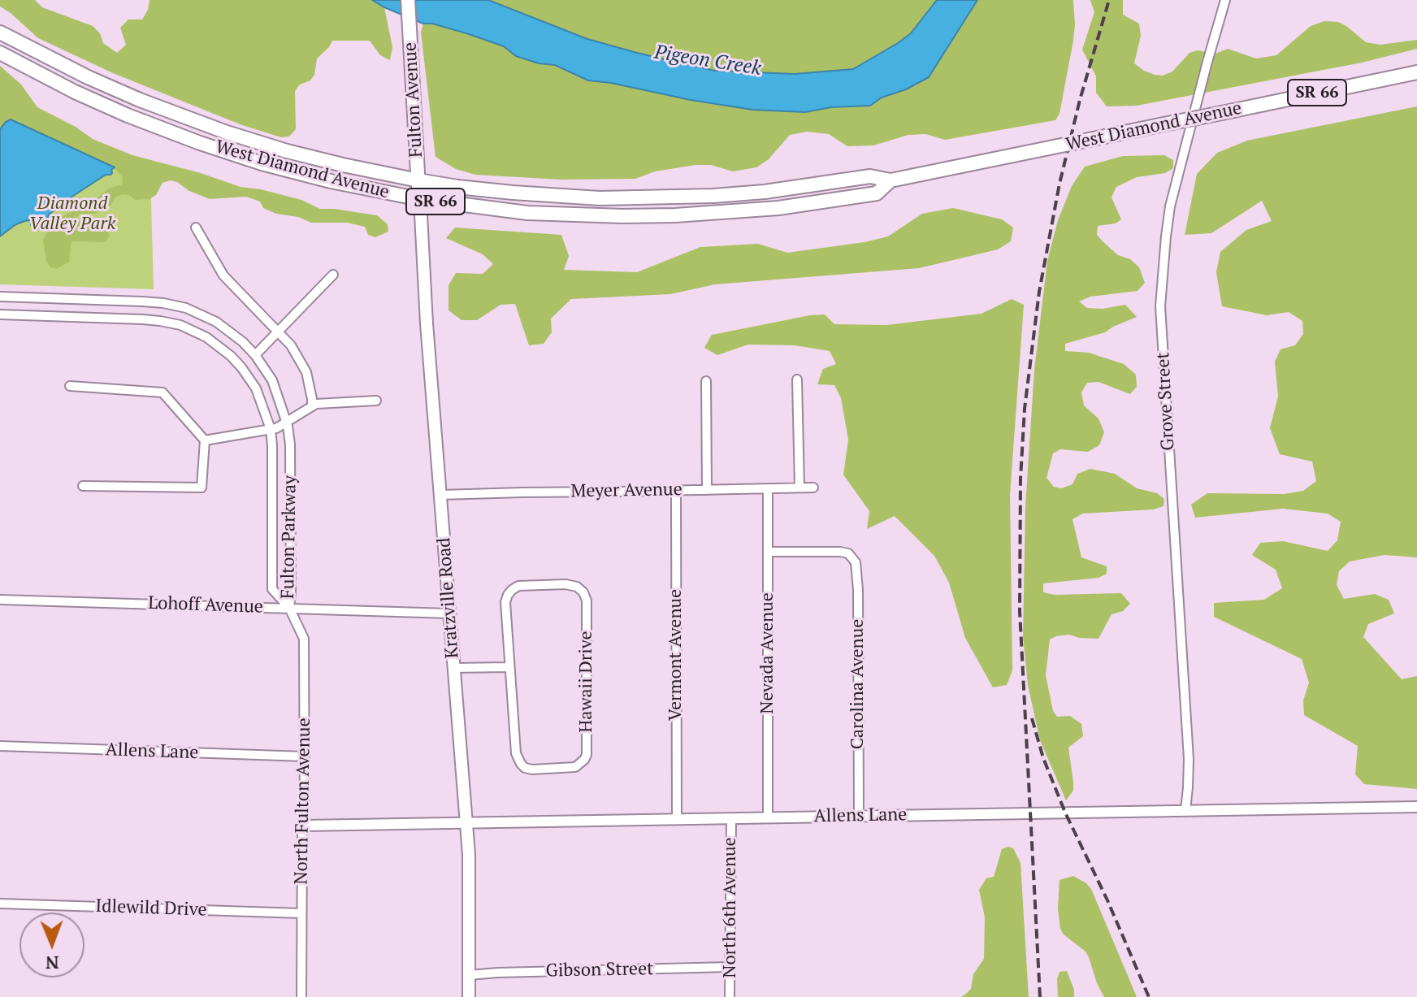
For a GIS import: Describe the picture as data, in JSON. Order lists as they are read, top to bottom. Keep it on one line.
{"streets":{"main road":["SR 66","Fulton Avenue","West Diamond Avenue","Kratzville Road"],"street":["Grove Street","Meyer Avenue","Fulton Parkway","Lohoff Avenue","Nevada Avenue","Vermont Avenue","Hawaii Drive","Carolina Avenue","Allens Lane","North Fulton Avenue","North 6th Avenue","Idlewild Drive","Gibson Street"]},"crossings":[["Fulton Avenue","West Diamond Avenue"],["Fulton Avenue","Kratzville Road"],["West Diamond Avenue","Kratzville Road"],["Grove Street","Allens Lane"],["Meyer Avenue","Kratzville Road"],["Meyer Avenue","Nevada Avenue"],["Meyer Avenue","Vermont Avenue"],["Fulton Parkway","Lohoff Avenue"],["Fulton Parkway","North Fulton Avenue"],["Kratzville Road","Lohoff Avenue"],["Kratzville Road","Allens Lane"],["Kratzville Road","Gibson Street"],["Lohoff Avenue","North Fulton Avenue"],["Nevada Avenue","Carolina Avenue"],["Nevada Avenue","Allens Lane"],["Vermont Avenue","Allens Lane"],["Carolina Avenue","Allens Lane"],["Allens Lane","North Fulton Avenue"],["Allens Lane","North 6th Avenue"],["North Fulton Avenue","Idlewild Drive"],["North 6th Avenue","Gibson Street"]],"water":["Pigeon Creek"],"parks":["Diamond Valley Park"],"north":"bottom"}
